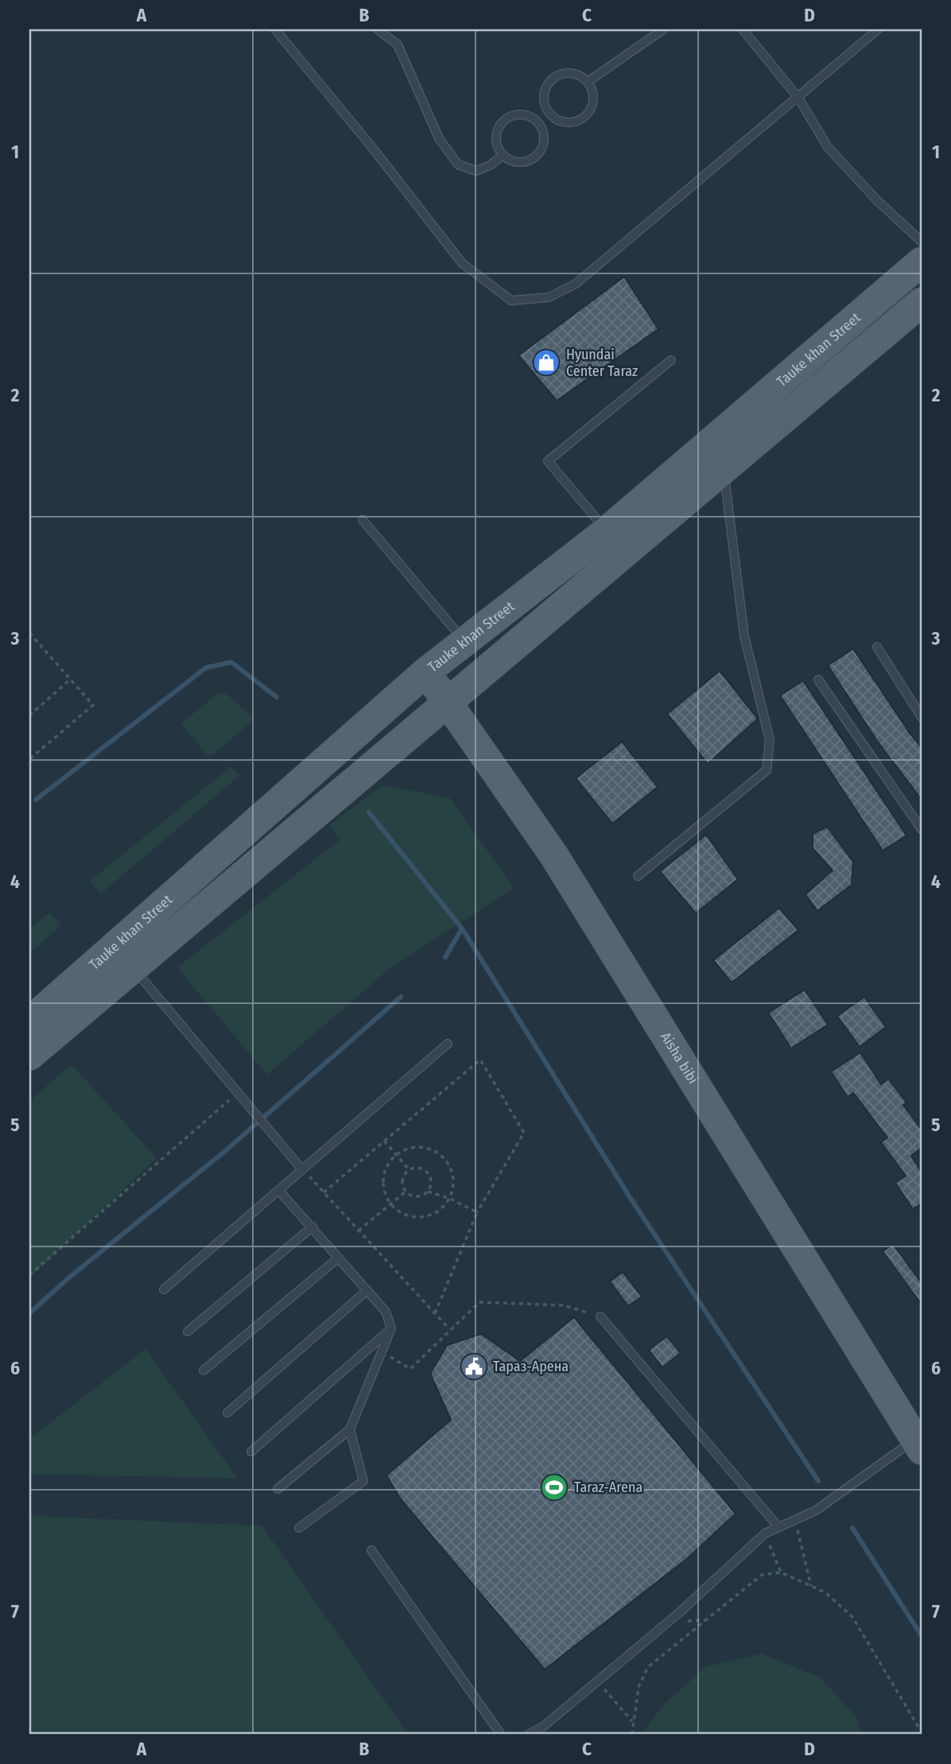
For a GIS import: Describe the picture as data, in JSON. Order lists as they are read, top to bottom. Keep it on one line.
{"streets":{"main road":["Tauke khan Street","Aisha bibi"]},"crossings":[["Tauke khan Street","Aisha bibi"]],"places":{"shop":["Hyundai Center Taraz"],"public building":["Тараз-Арена"],"sports":["Taraz-Arena"]},"grid":{"columns":["A","B","C","D"],"rows":["1","2","3","4","5","6","7"]}}
